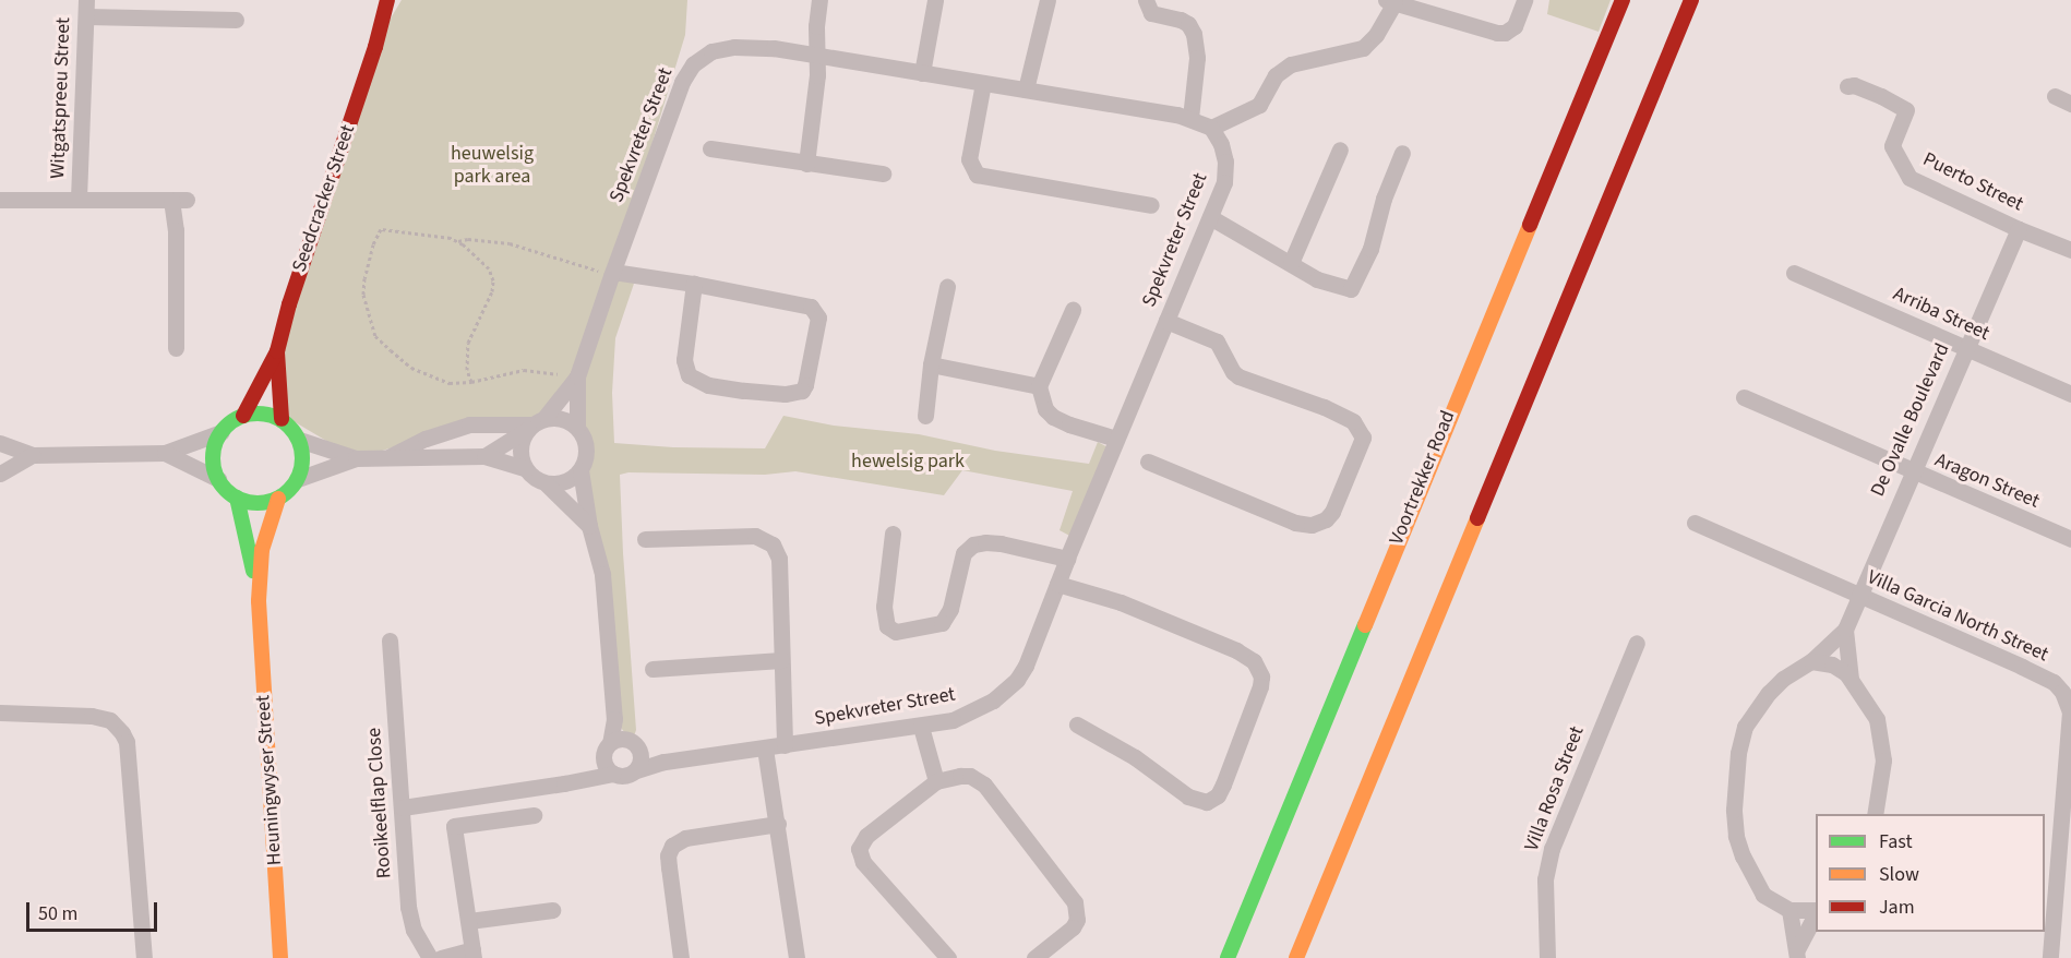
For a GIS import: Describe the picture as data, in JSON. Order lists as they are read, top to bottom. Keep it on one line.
{"streets":{"main road":["Seedcracker Street","Voortrekker Road","Heuningwyser Street"],"street":["Witgatspreeu Street","Spekvreter Street","Puerto Street","Arriba Street","De Ovalle Boulevard","Aragon Street","Villa Garcia North Street","Villa Rosa Street","Rooikeelflap Close"]},"crossings":[["Puerto Street","De Ovalle Boulevard"],["Seedcracker Street","Heuningwyser Street"],["Arriba Street","De Ovalle Boulevard"],["De Ovalle Boulevard","Aragon Street"],["De Ovalle Boulevard","Villa Garcia North Street"]],"parks":["heuwelsig park area","hewelsig park"],"legend":["Fast","Slow","Jam"],"scale_bar":"50 m"}
